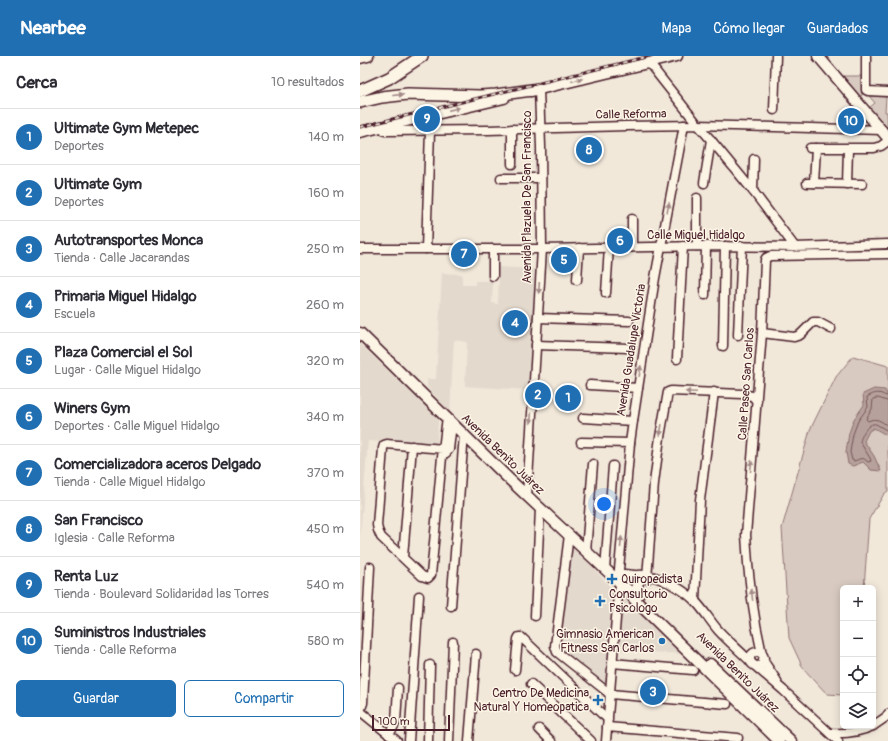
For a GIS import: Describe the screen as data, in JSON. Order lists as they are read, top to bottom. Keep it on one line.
{"streets":{"main road":["Avenida Benito Juárez"],"street":["Calle Reforma","Avenida Plazuela De San Francisco","Calle Miguel Hidalgo","Avenida Guadalupe Victoria","Calle Paseo San Carlos"]},"crossings":[["Calle Reforma","Avenida Plazuela De San Francisco"],["Calle Reforma","Avenida Guadalupe Victoria"],["Avenida Plazuela De San Francisco","Calle Miguel Hidalgo"],["Avenida Plazuela De San Francisco","Avenida Benito Juárez"],["Calle Miguel Hidalgo","Avenida Guadalupe Victoria"],["Avenida Guadalupe Victoria","Avenida Benito Juárez"]],"places":{"health":["Quiropedista","Consultorio Psicologo","Centro De Medicina Natural Y Homeopatica"],"other":["Gimnasio American Fitness San Carlos"]},"scale_bar":"100 m","page":{"header":"Nearbee","nav":["Mapa","Cómo llegar","Guardados"],"heading":["Cerca","10 resultados"],"pins":["9","10","8","6","7","5","4","2","1","3"],"list":[{"mark":"1","name":"Ultimate Gym Metepec","note":"Deportes","value":"140 m"},{"mark":"2","name":"Ultimate Gym","note":"Deportes","value":"160 m"},{"mark":"3","name":"Autotransportes Monca","note":"Tienda · Calle Jacarandas","value":"250 m"},{"mark":"4","name":"Primaria Miguel Hidalgo","note":"Escuela","value":"260 m"},{"mark":"5","name":"Plaza Comercial el Sol","note":"Lugar · Calle Miguel Hidalgo","value":"320 m"},{"mark":"6","name":"Winers Gym","note":"Deportes · Calle Miguel Hidalgo","value":"340 m"},{"mark":"7","name":"Comercializadora aceros Delgado","note":"Tienda · Calle Miguel Hidalgo","value":"370 m"},{"mark":"8","name":"San Francisco","note":"Iglesia · Calle Reforma","value":"450 m"},{"mark":"9","name":"Renta Luz","note":"Tienda · Boulevard Solidaridad las Torres","value":"540 m"},{"mark":"10","name":"Suministros Industriales","note":"Tienda · Calle Reforma","value":"580 m"}],"map_buttons":["+","−"],"buttons":["Guardar","Compartir"],"scale":"100 m"}}
